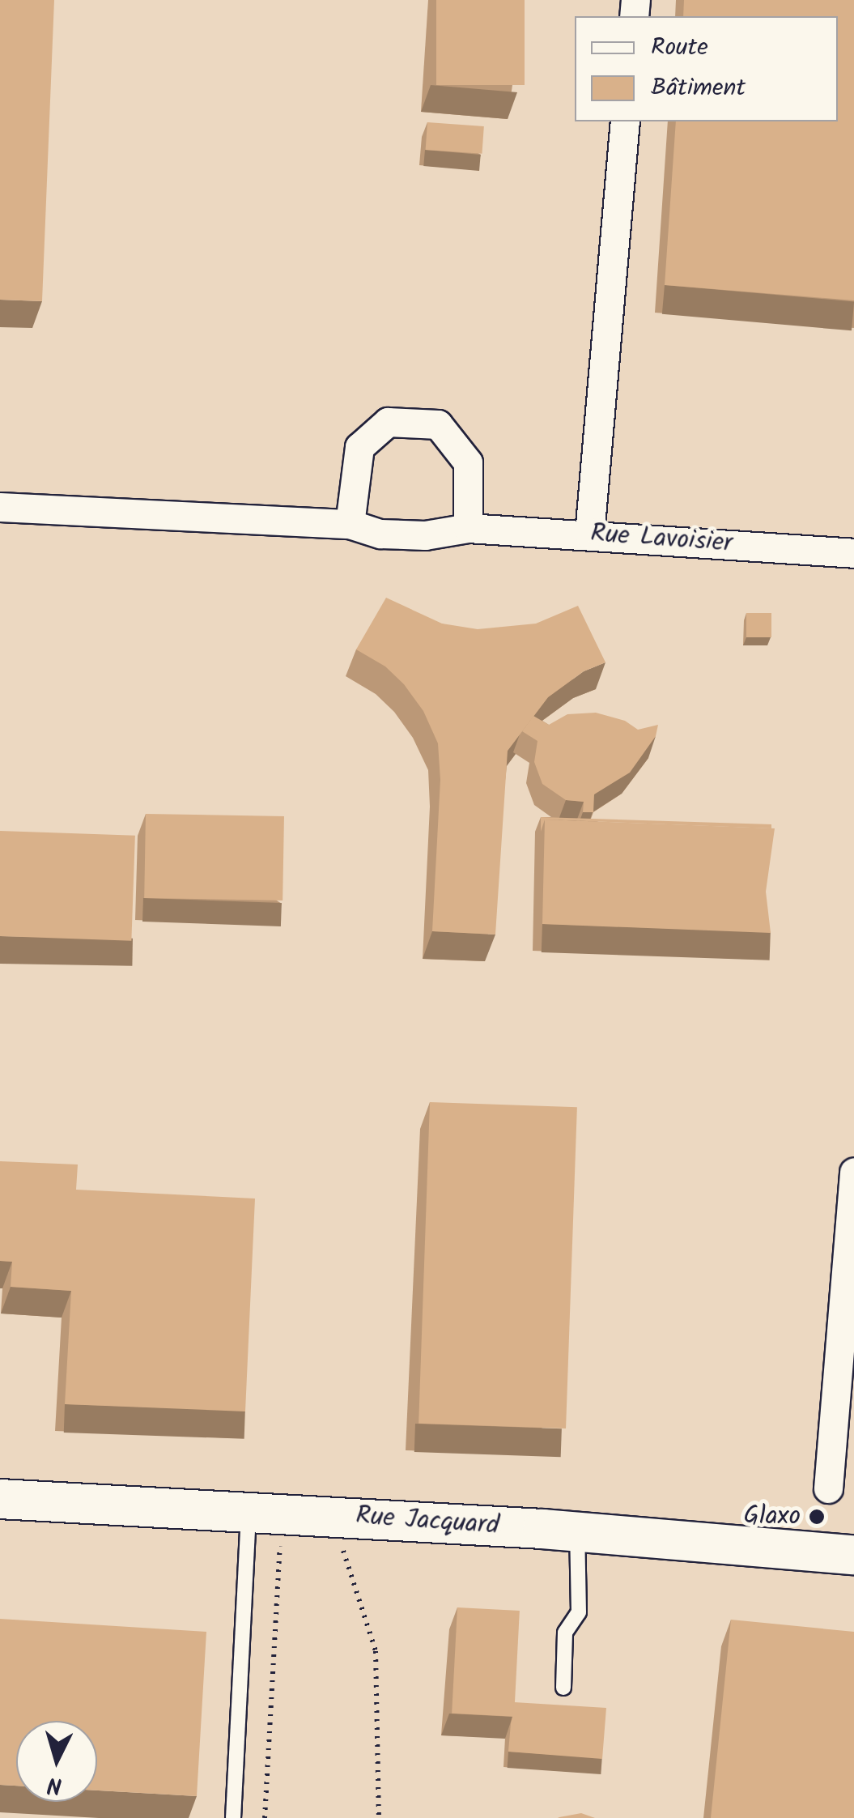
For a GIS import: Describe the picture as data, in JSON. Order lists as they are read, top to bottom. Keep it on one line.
{"streets":{"street":["Rue Lavoisier","Rue Jacquard"]},"places":["Glaxo"],"legend":["Route","Bâtiment"],"north":"bottom"}
